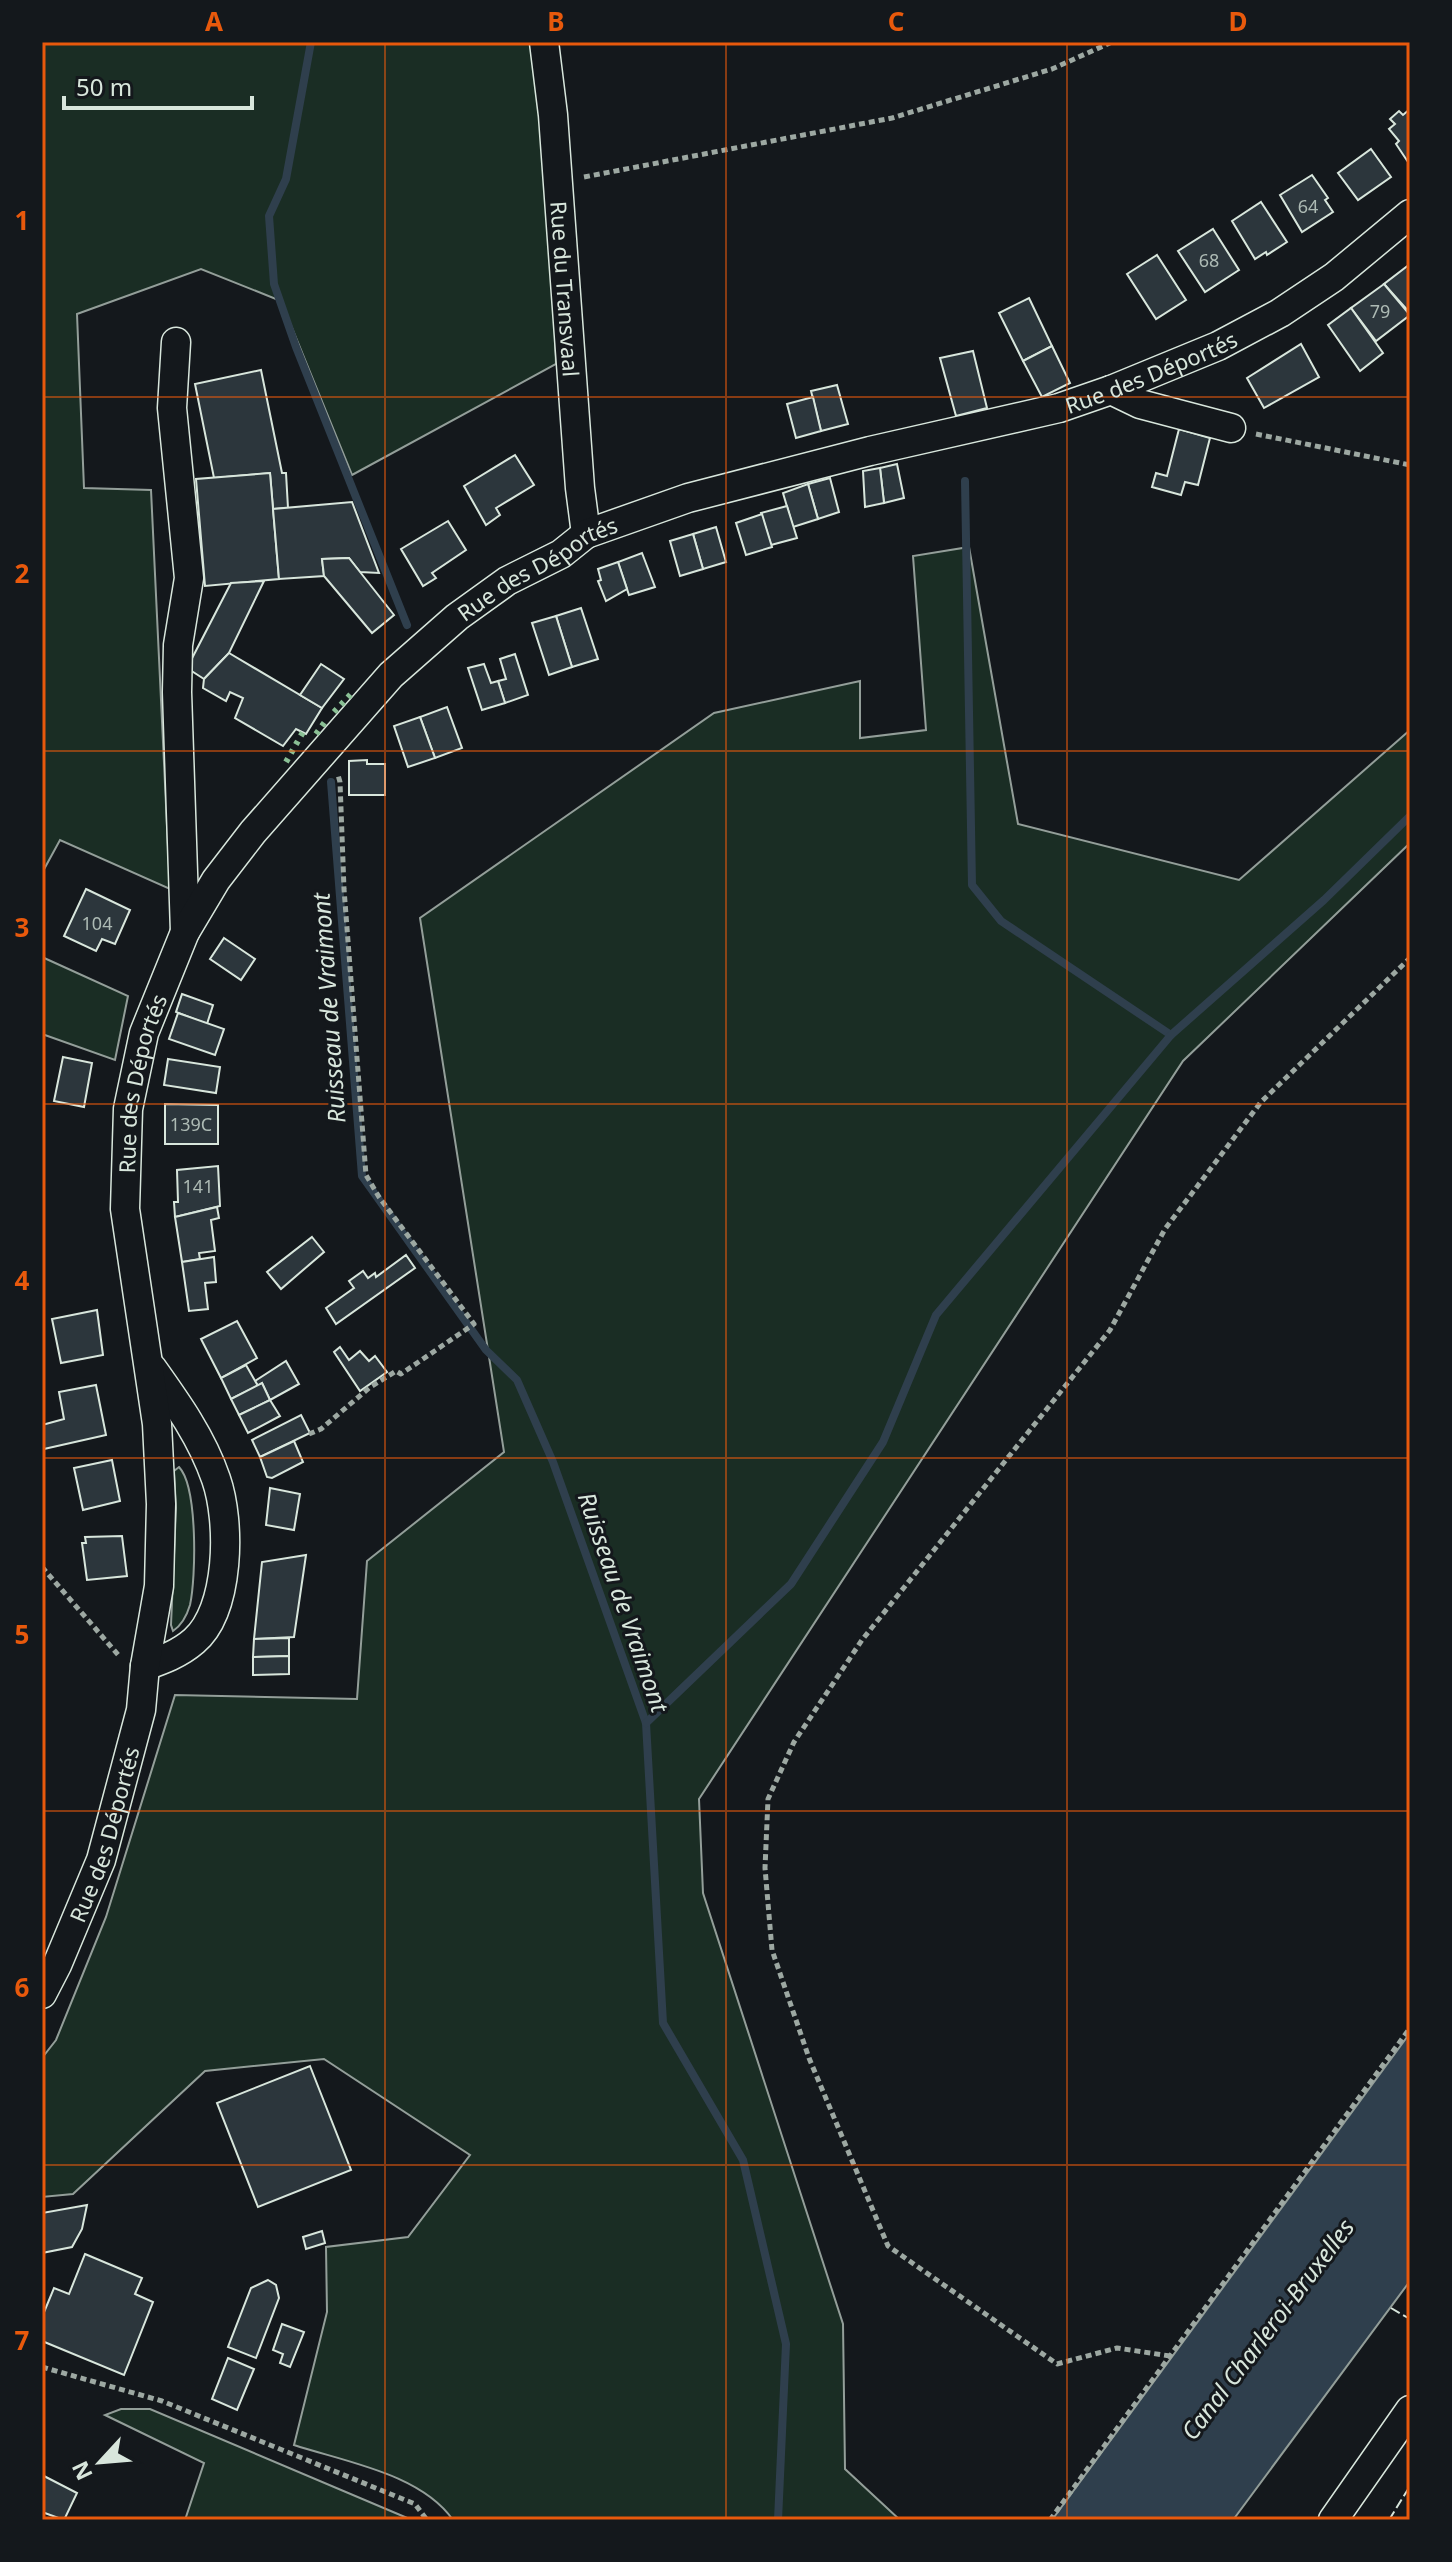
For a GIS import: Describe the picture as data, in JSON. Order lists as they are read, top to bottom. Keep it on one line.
{"streets":{"street":["Rue du Transvaal","Rue des Déportés"]},"crossings":[["Rue du Transvaal","Rue des Déportés"]],"water":["Ruisseau de Vraimont","Canal Charleroi-Bruxelles"],"house_numbers":["64","68","79","104","139C","141"],"scale_bar":"50 m","north":"bottom left","grid":{"columns":["A","B","C","D"],"rows":["1","2","3","4","5","6","7"]}}
